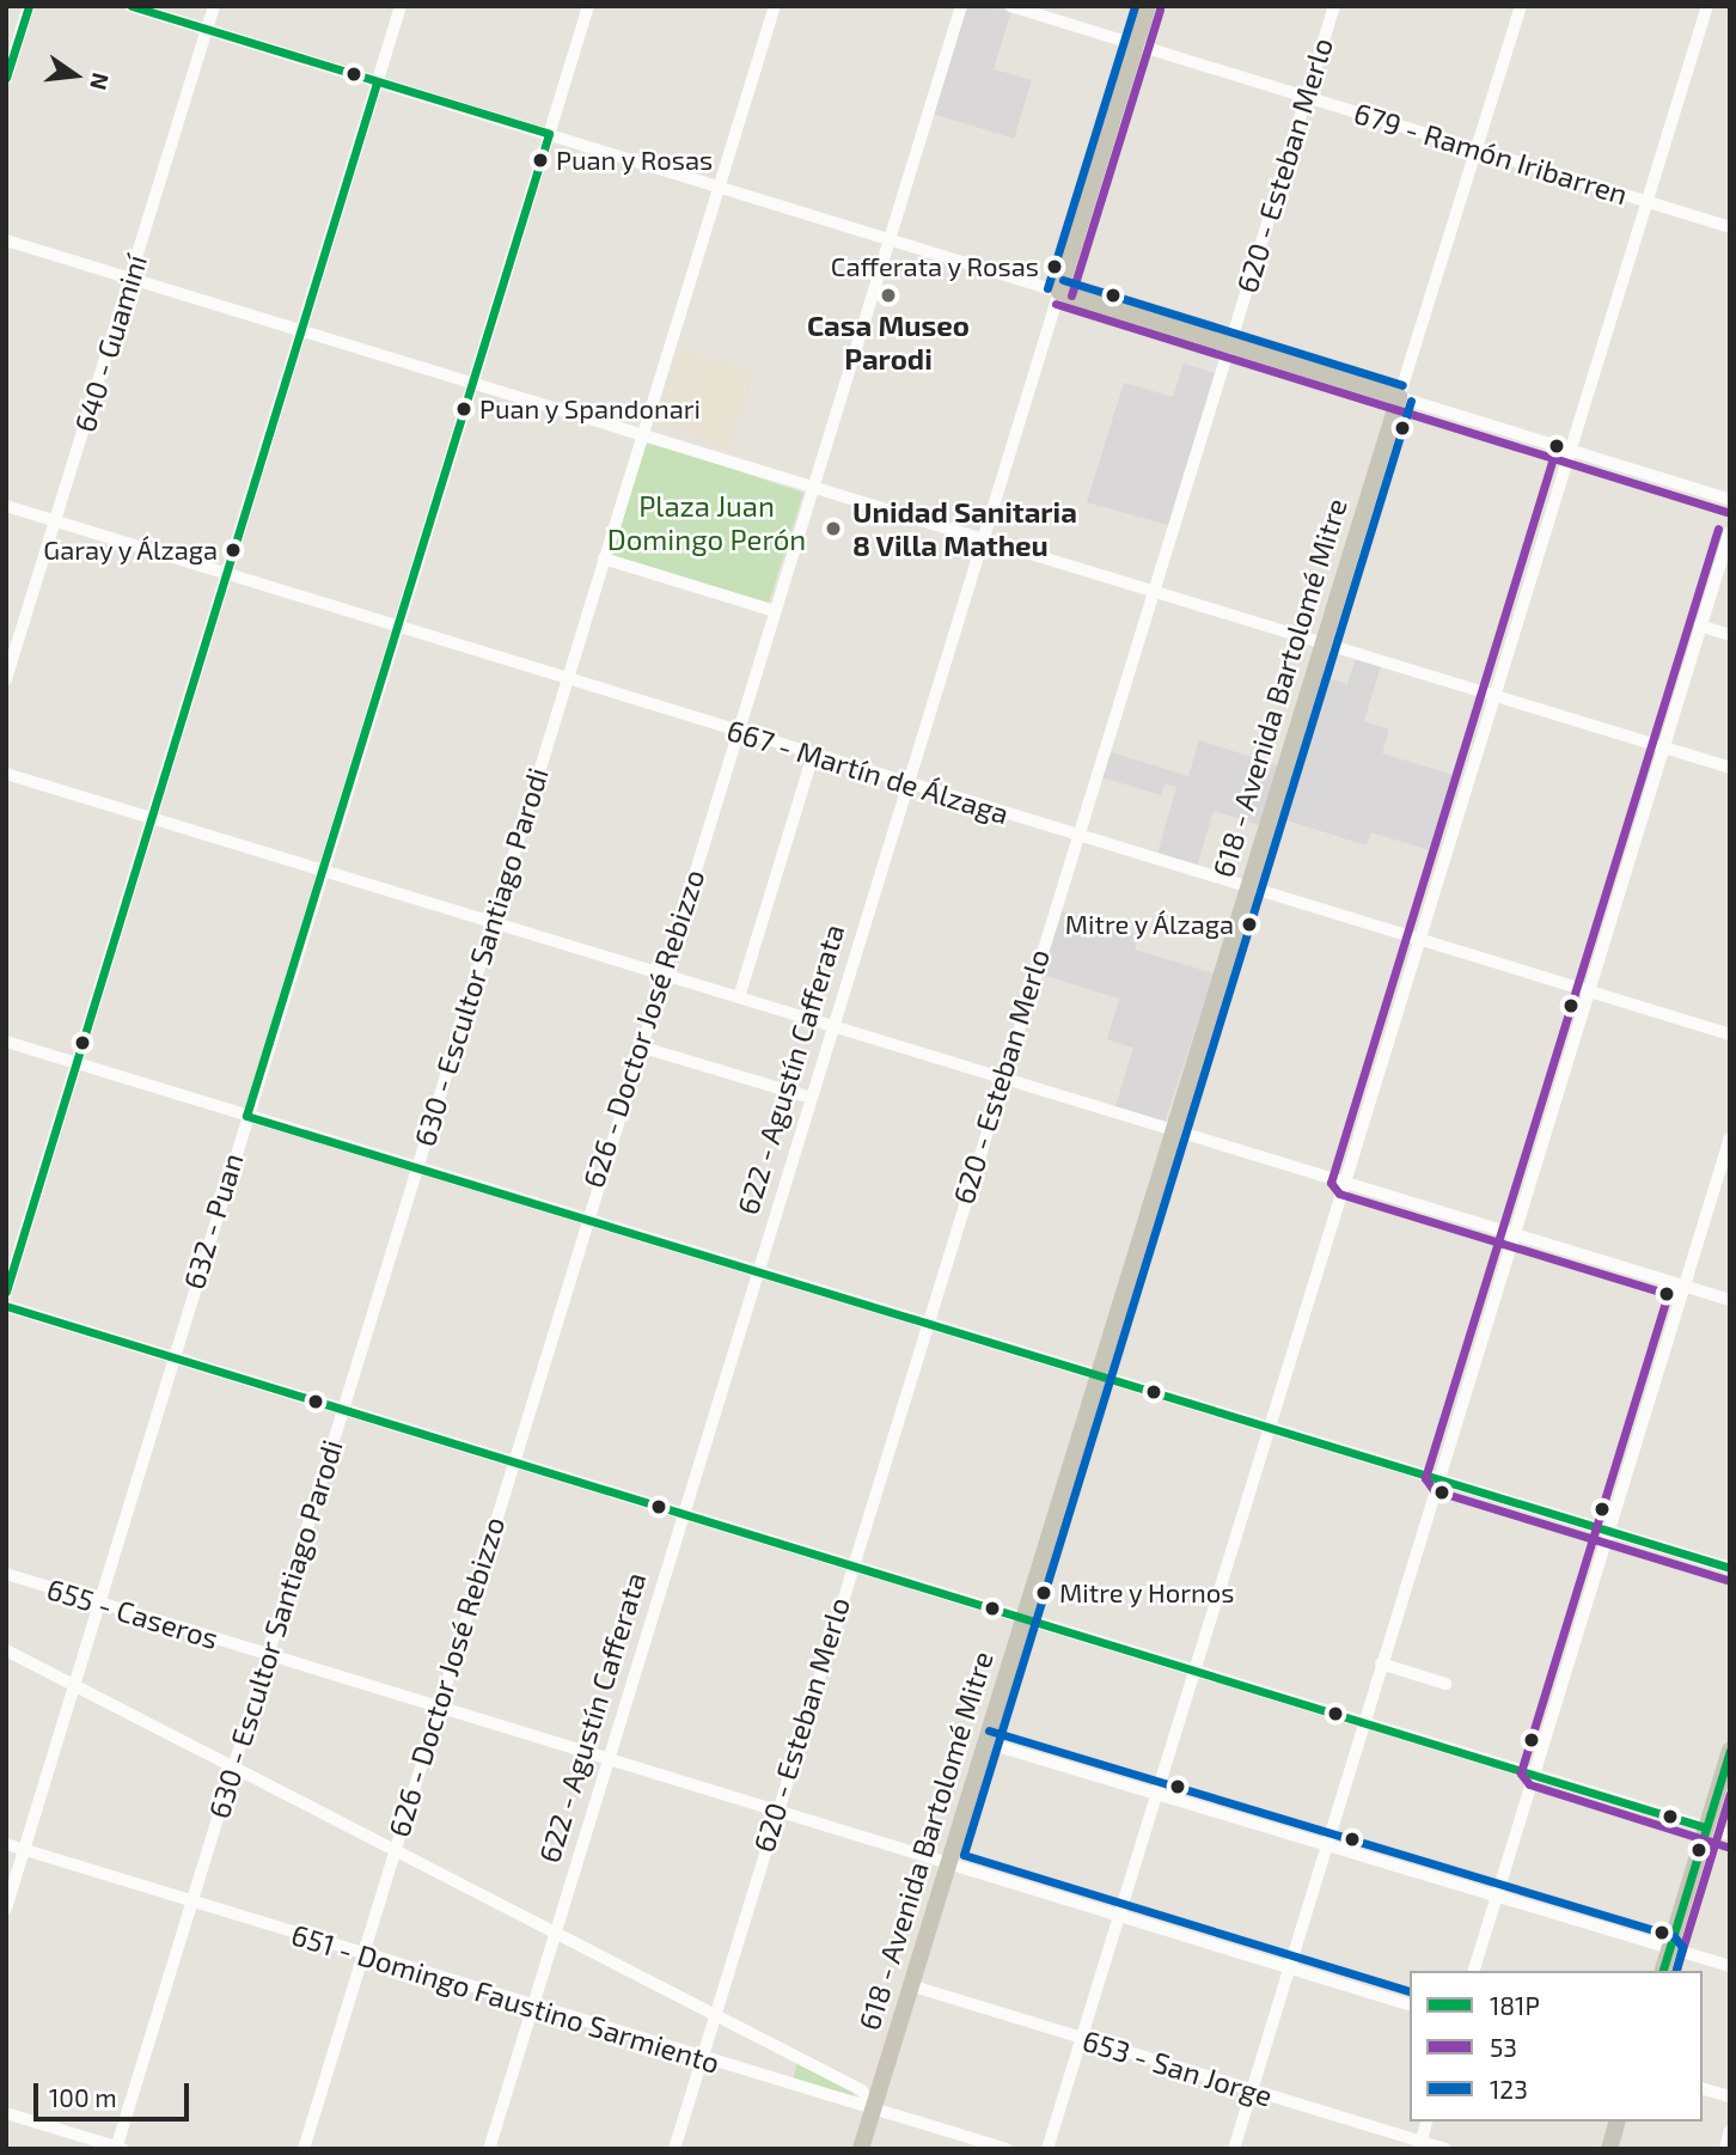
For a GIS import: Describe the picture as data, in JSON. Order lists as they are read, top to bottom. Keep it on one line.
{"streets":{"main road":["618 - Avenida Bartolomé Mitre","622 - Agustín Cafferata"],"street":["679 - Ramón Iribarren","620 - Esteban Merlo","640 - Guaminí","667 - Martín de Álzaga","630 - Escultor Santiago Parodi","626 - Doctor José Rebizzo","632 - Puan","655 - Caseros","651 - Domingo Faustino Sarmiento","653 - San Jorge"]},"crossings":[["679 - Ramón Iribarren","620 - Esteban Merlo"],["679 - Ramón Iribarren","622 - Agustín Cafferata"],["620 - Esteban Merlo","667 - Martín de Álzaga"],["620 - Esteban Merlo","655 - Caseros"],["620 - Esteban Merlo","651 - Domingo Faustino Sarmiento"],["640 - Guaminí","667 - Martín de Álzaga"],["618 - Avenida Bartolomé Mitre","667 - Martín de Álzaga"],["618 - Avenida Bartolomé Mitre","655 - Caseros"],["618 - Avenida Bartolomé Mitre","651 - Domingo Faustino Sarmiento"],["618 - Avenida Bartolomé Mitre","653 - San Jorge"],["667 - Martín de Álzaga","630 - Escultor Santiago Parodi"],["667 - Martín de Álzaga","626 - Doctor José Rebizzo"],["667 - Martín de Álzaga","622 - Agustín Cafferata"],["667 - Martín de Álzaga","632 - Puan"],["630 - Escultor Santiago Parodi","655 - Caseros"],["630 - Escultor Santiago Parodi","651 - Domingo Faustino Sarmiento"],["626 - Doctor José Rebizzo","655 - Caseros"],["626 - Doctor José Rebizzo","651 - Domingo Faustino Sarmiento"],["622 - Agustín Cafferata","655 - Caseros"],["622 - Agustín Cafferata","651 - Domingo Faustino Sarmiento"],["632 - Puan","655 - Caseros"],["632 - Puan","651 - Domingo Faustino Sarmiento"]],"parks":["Plaza Juan Domingo Perón"],"places":["Puan y Rosas","Cafferata y Rosas","Casa Museo Parodi","Puan y Spandonari","Unidad Sanitaria 8 Villa Matheu","Garay y Álzaga","Mitre y Álzaga","Mitre y Hornos"],"lines":["transit line 181P","transit line 123","transit line 53"],"legend":["181P","53","123"],"scale_bar":"100 m","north":"right"}
